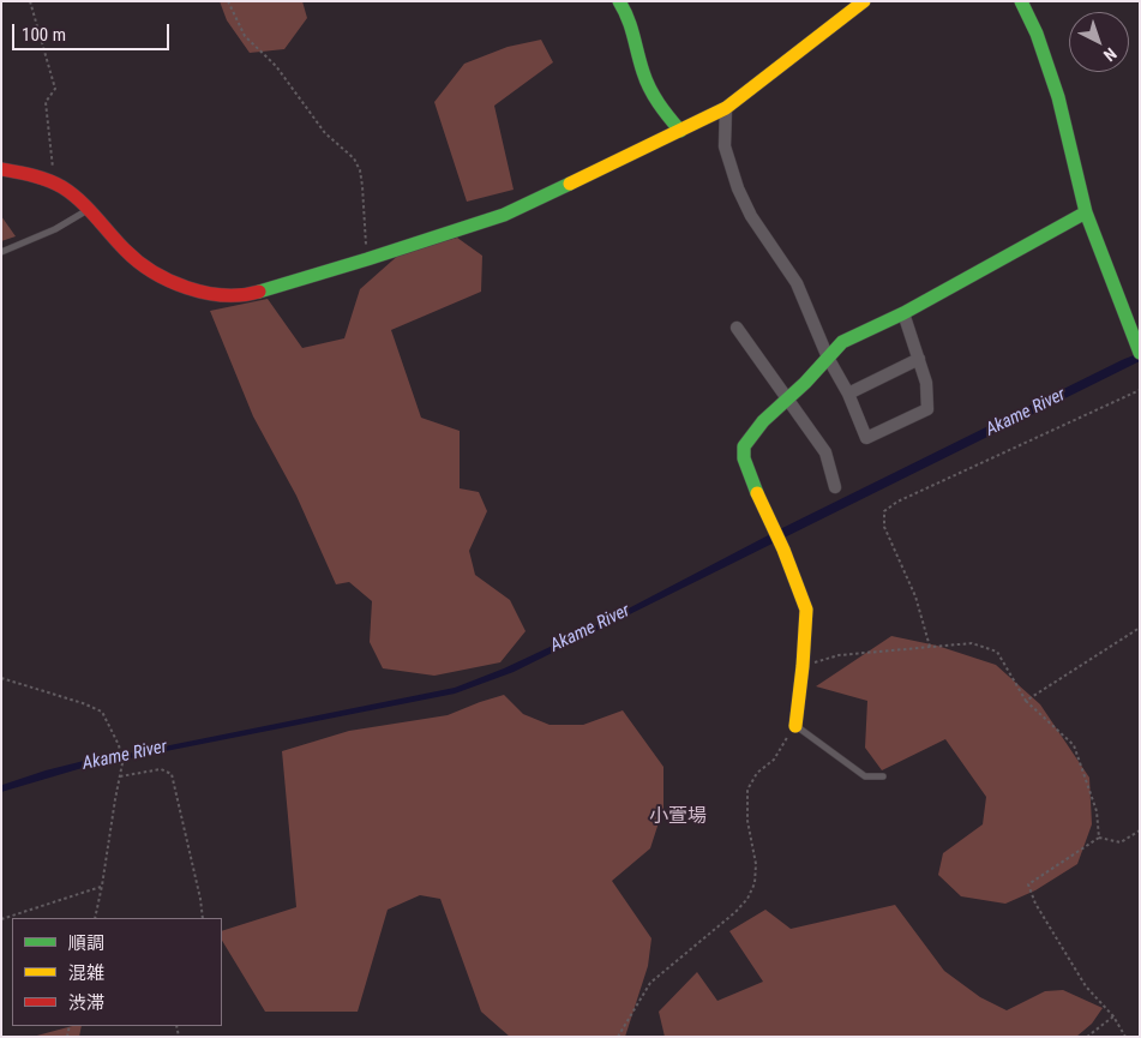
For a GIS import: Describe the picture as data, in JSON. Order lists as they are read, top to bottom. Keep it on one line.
{"districts":["小萱場"],"water":["Akame River"],"legend":["順調","混雑","渋滞"],"scale_bar":"100 m","north":"bottom right"}
